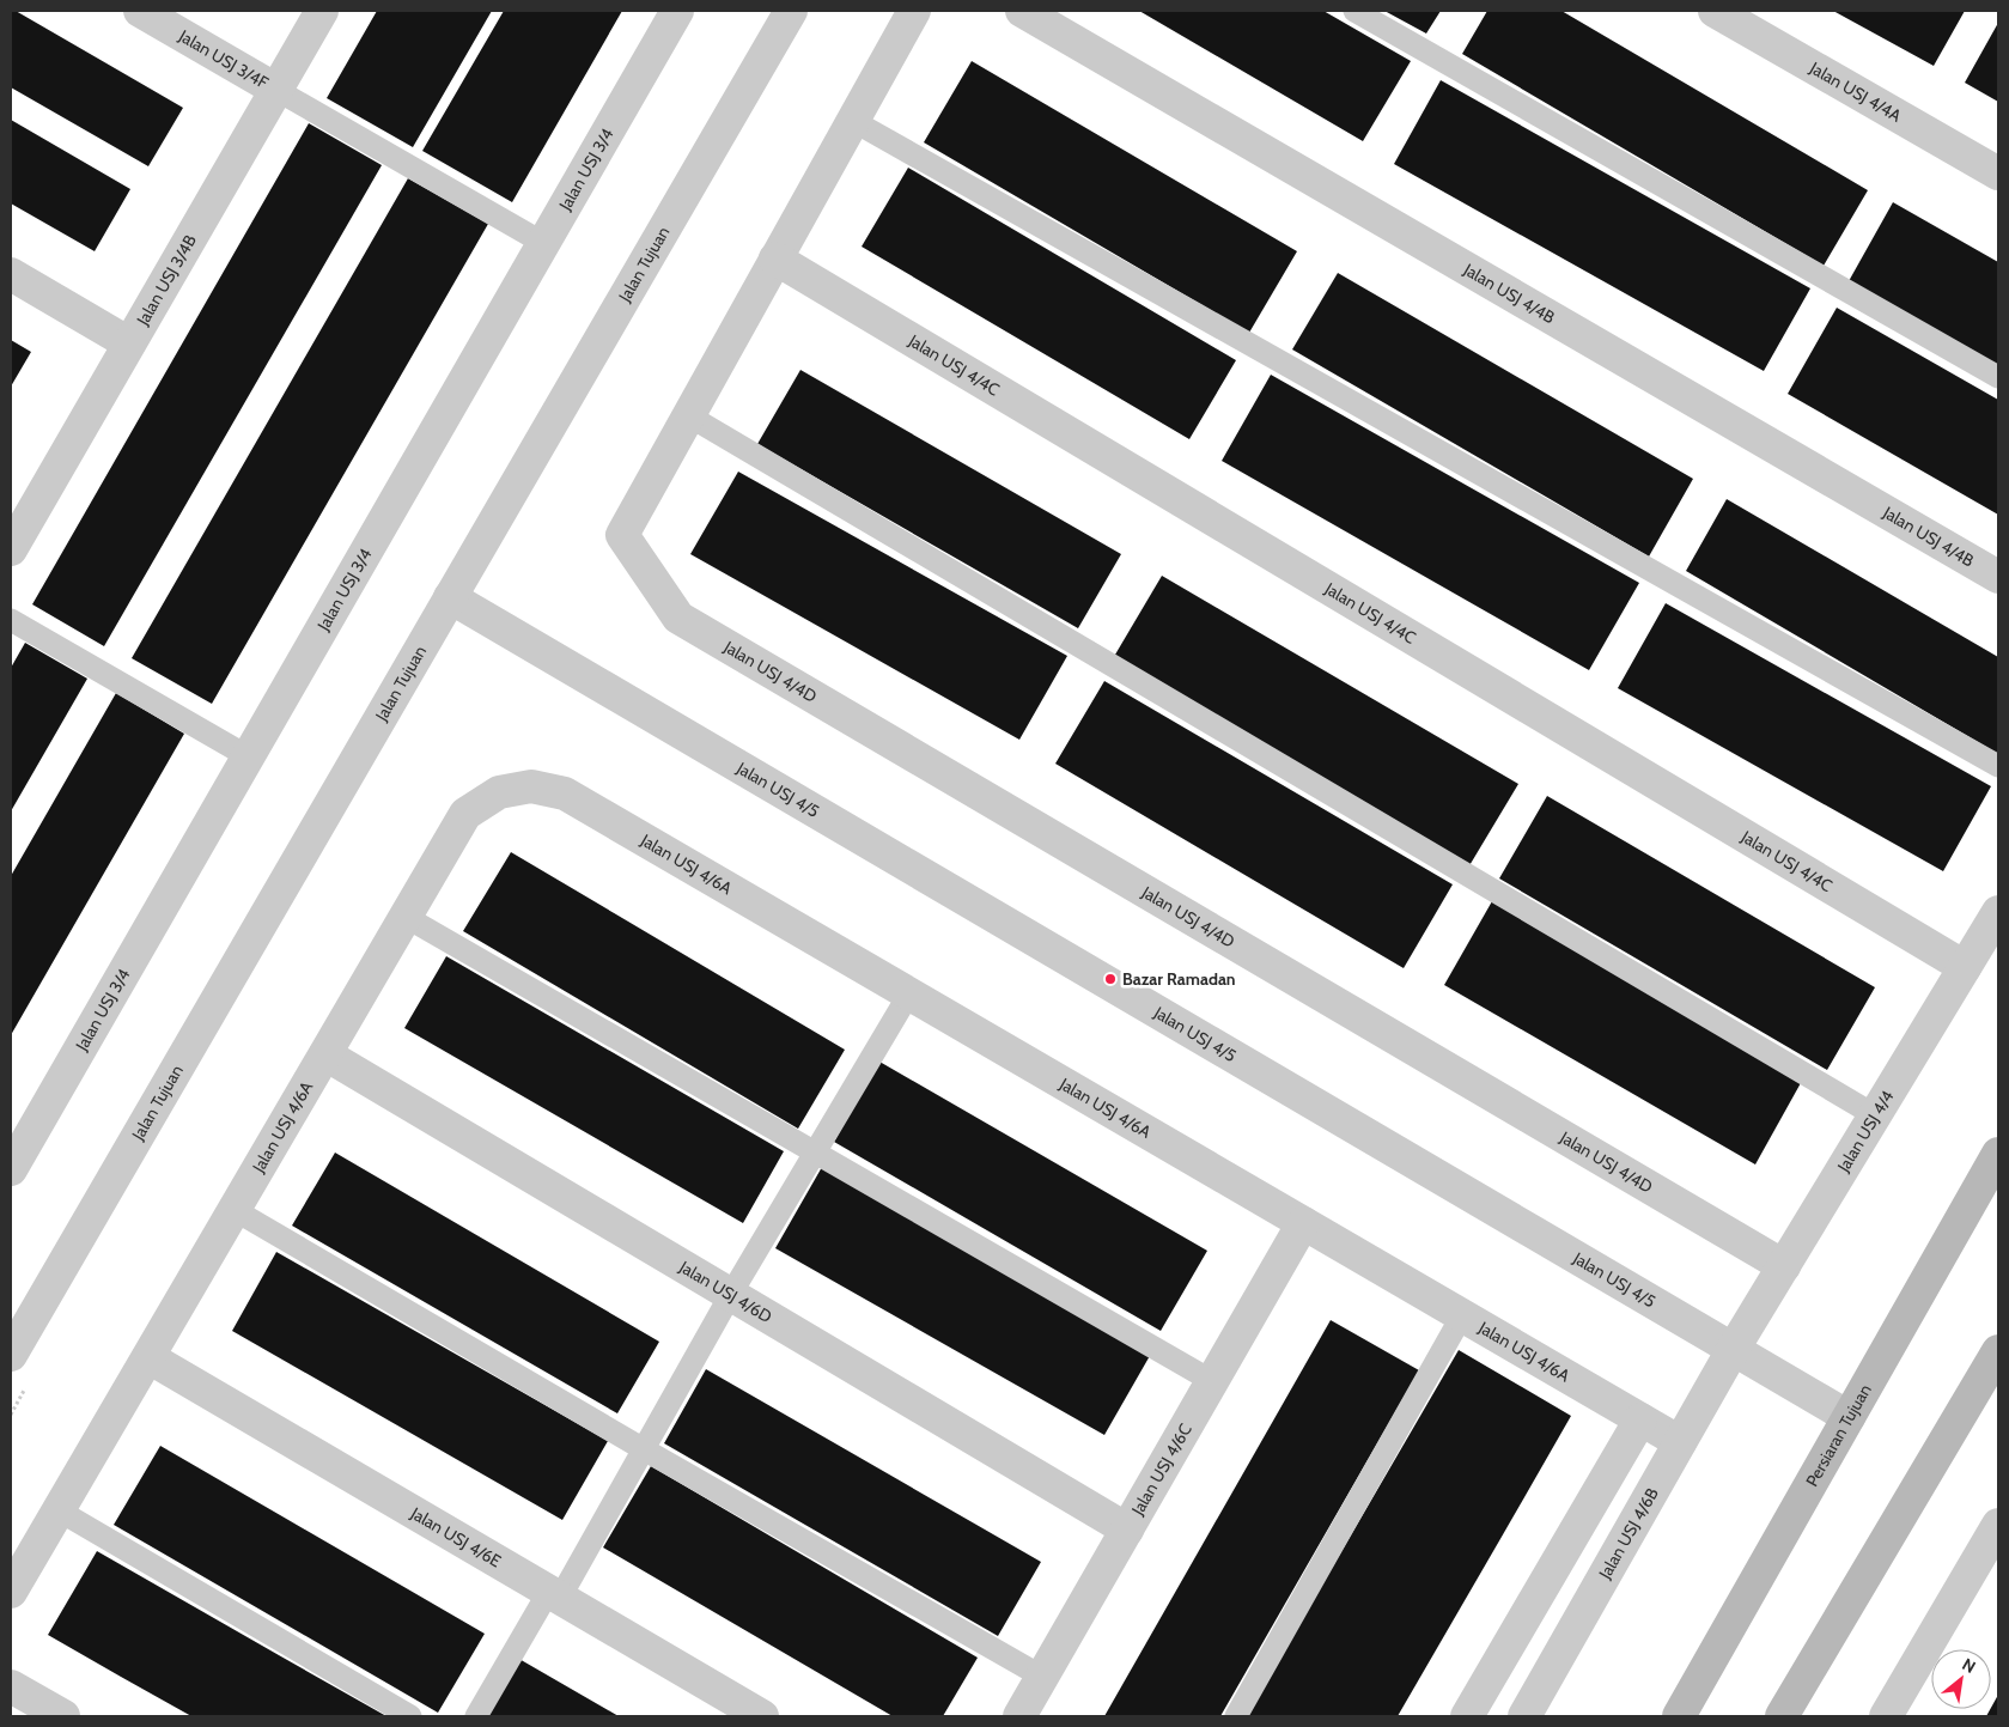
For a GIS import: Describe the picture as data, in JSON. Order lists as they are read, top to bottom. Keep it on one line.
{"streets":{"main road":["Persiaran Tujuan"],"street":["Jalan USJ 3/4F","Jalan USJ 4/4A","Jalan USJ 3/4","Jalan Tujuan","Jalan USJ 3/4B","Jalan USJ 4/4B","Jalan USJ 4/4C","Jalan USJ 4/4D","Jalan USJ 4/5","Jalan USJ 4/6A","Jalan USJ 4/4","Jalan USJ 4/6D","Jalan USJ 4/6C","Jalan USJ 4/6B","Jalan USJ 4/6E"]},"crossings":[["Jalan USJ 3/4F","Jalan USJ 3/4B"],["Jalan Tujuan","Jalan USJ 4/5"],["Jalan USJ 4/4C","Jalan USJ 4/4"],["Jalan USJ 4/4D","Jalan USJ 4/4"],["Jalan USJ 4/5","Jalan USJ 4/4"],["Jalan USJ 4/5","Persiaran Tujuan"],["Jalan USJ 4/5","Jalan USJ 4/6B"],["Jalan USJ 4/6A","Jalan USJ 4/6D"],["Jalan USJ 4/6A","Jalan USJ 4/6C"],["Jalan USJ 4/6A","Jalan USJ 4/6B"],["Jalan USJ 4/6A","Jalan USJ 4/6E"],["Jalan USJ 4/4","Jalan USJ 4/6B"],["Jalan USJ 4/6D","Jalan USJ 4/6C"]],"places":["Bazar Ramadan"],"north":"top right"}
